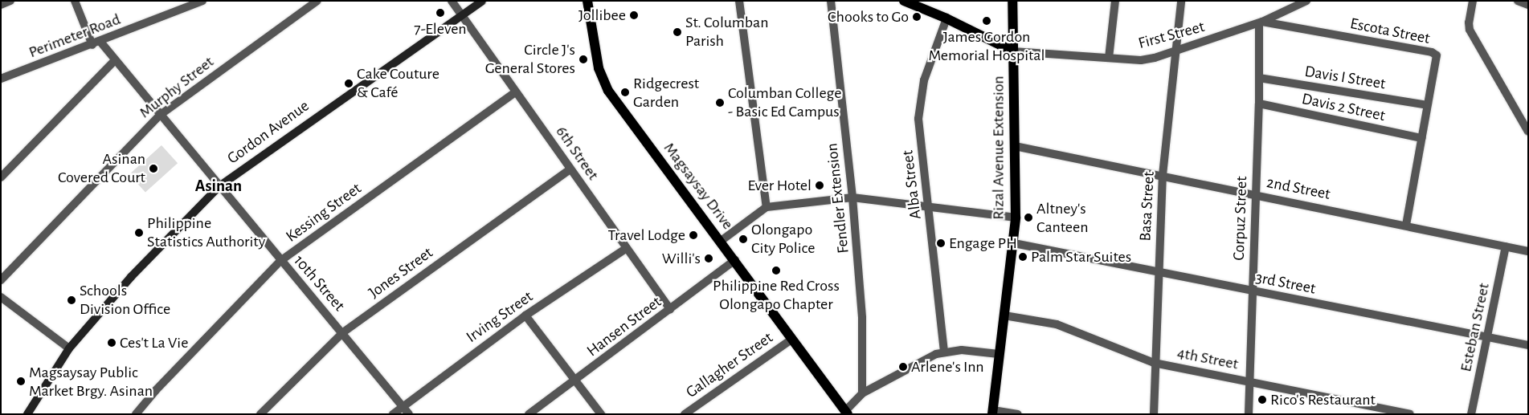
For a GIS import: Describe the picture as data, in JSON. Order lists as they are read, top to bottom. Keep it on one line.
{"streets":{"main road":["Gordon Avenue","Rizal Avenue Extension","Magsaysay Drive"],"street":["Escota Street","First Street","Perimeter Road","Davis I Street","Murphy Street","Davis 2 Street","6th Street","Alba Street","2nd Street","Fendler Extension","Basa Street","Kessing Street","Corpuz Street","Jones Street","10th Street","3rd Street","Irving Street","Hansen Street","Esteban Street","4th Street","Gallagher Street"]},"crossings":[["Escota Street","First Street"],["Escota Street","Davis I Street"],["Escota Street","Davis 2 Street"],["Escota Street","2nd Street"],["Escota Street","Corpuz Street"],["First Street","Rizal Avenue Extension"],["First Street","Basa Street"],["First Street","Corpuz Street"],["Perimeter Road","10th Street"],["Davis I Street","Corpuz Street"],["Murphy Street","10th Street"],["Davis 2 Street","Corpuz Street"],["Gordon Avenue","6th Street"],["Gordon Avenue","10th Street"],["Rizal Avenue Extension","2nd Street"],["Rizal Avenue Extension","3rd Street"],["Rizal Avenue Extension","4th Street"],["6th Street","Kessing Street"],["6th Street","Jones Street"],["6th Street","Irving Street"],["6th Street","Hansen Street"],["Magsaysay Drive","Hansen Street"],["Magsaysay Drive","Gallagher Street"],["2nd Street","Basa Street"],["2nd Street","Corpuz Street"],["2nd Street","Esteban Street"],["Basa Street","3rd Street"],["Basa Street","4th Street"],["Kessing Street","10th Street"],["Corpuz Street","3rd Street"],["Corpuz Street","4th Street"],["Jones Street","10th Street"],["10th Street","Irving Street"],["3rd Street","Esteban Street"]],"districts":["Asinan"],"places":["7-Eleven","Jollibee","Chooks to Go","James Gordon Memorial Hospital","St. Columban Parish","Circle J's General Stores","Cake Couture & Café","Ridgecrest Garden","Columban College - Basic Ed Campus","Asinan Covered Court","Ever Hotel","Altney's Canteen","Philippine Statistics Authority","Travel Lodge","Olongapo City Police","Engage PH","Palm Star Suites","Willi's","Philippine Red Cross Olongapo Chapter","Schools Division Office","Ces't La Vie","Arlene's Inn","Magsaysay Public Market Brgy. Asinan","Rico's Restaurant"]}
